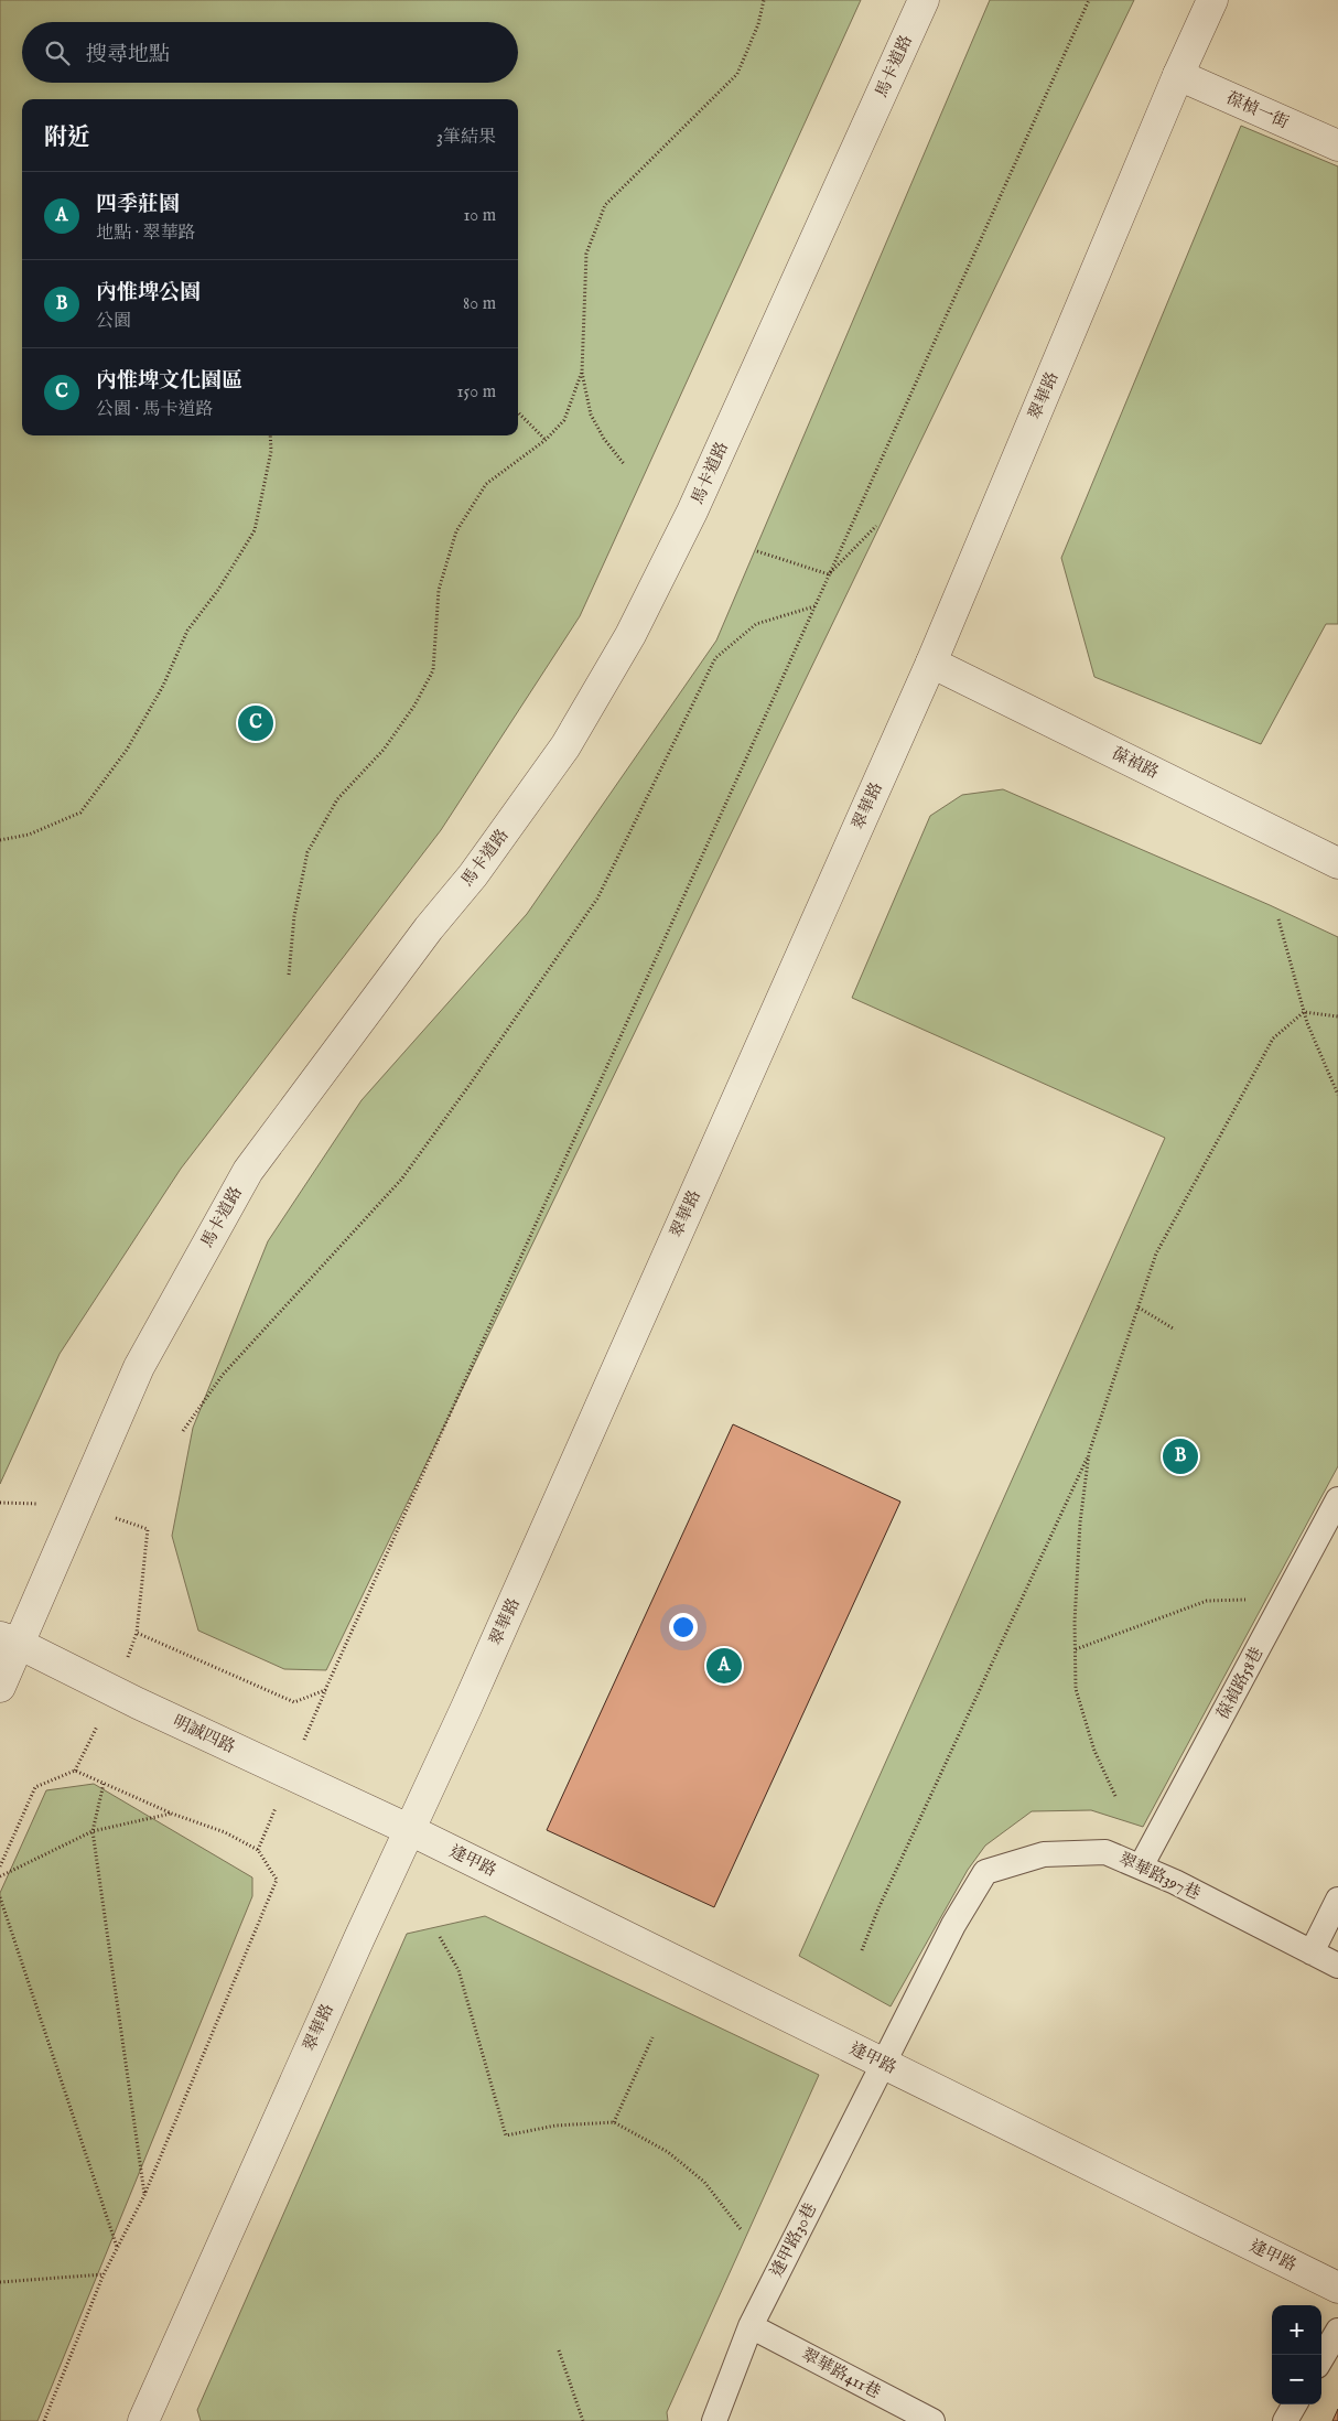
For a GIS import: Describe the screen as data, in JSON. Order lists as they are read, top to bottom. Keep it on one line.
{"streets":{"street":["馬卡道路","葆楨一街","翠華路","葆禎路","明誠四路","逢甲路"],"lane":["葆禎路58巷","翠華路397巷","逢甲路30巷","翠華路411巷"]},"crossings":[["馬卡道路","明誠四路"],["葆楨一街","翠華路"],["翠華路","葆禎路"],["翠華路","明誠四路"],["翠華路","逢甲路"],["葆禎路58巷","翠華路397巷"],["明誠四路","逢甲路"],["逢甲路","翠華路397巷"],["逢甲路","逢甲路30巷"],["翠華路397巷","逢甲路30巷"],["逢甲路30巷","翠華路411巷"]],"page":{"search":"搜尋地點","heading":["附近","3筆結果"],"list":[{"mark":"A","name":"四季莊園","note":"地點 · 翠華路","value":"10 m"},{"mark":"B","name":"內惟埤公園","note":"公園","value":"80 m"},{"mark":"C","name":"內惟埤文化園區","note":"公園 · 馬卡道路","value":"150 m"}],"pins":["C","B","A"],"map_buttons":["+","−"]}}
